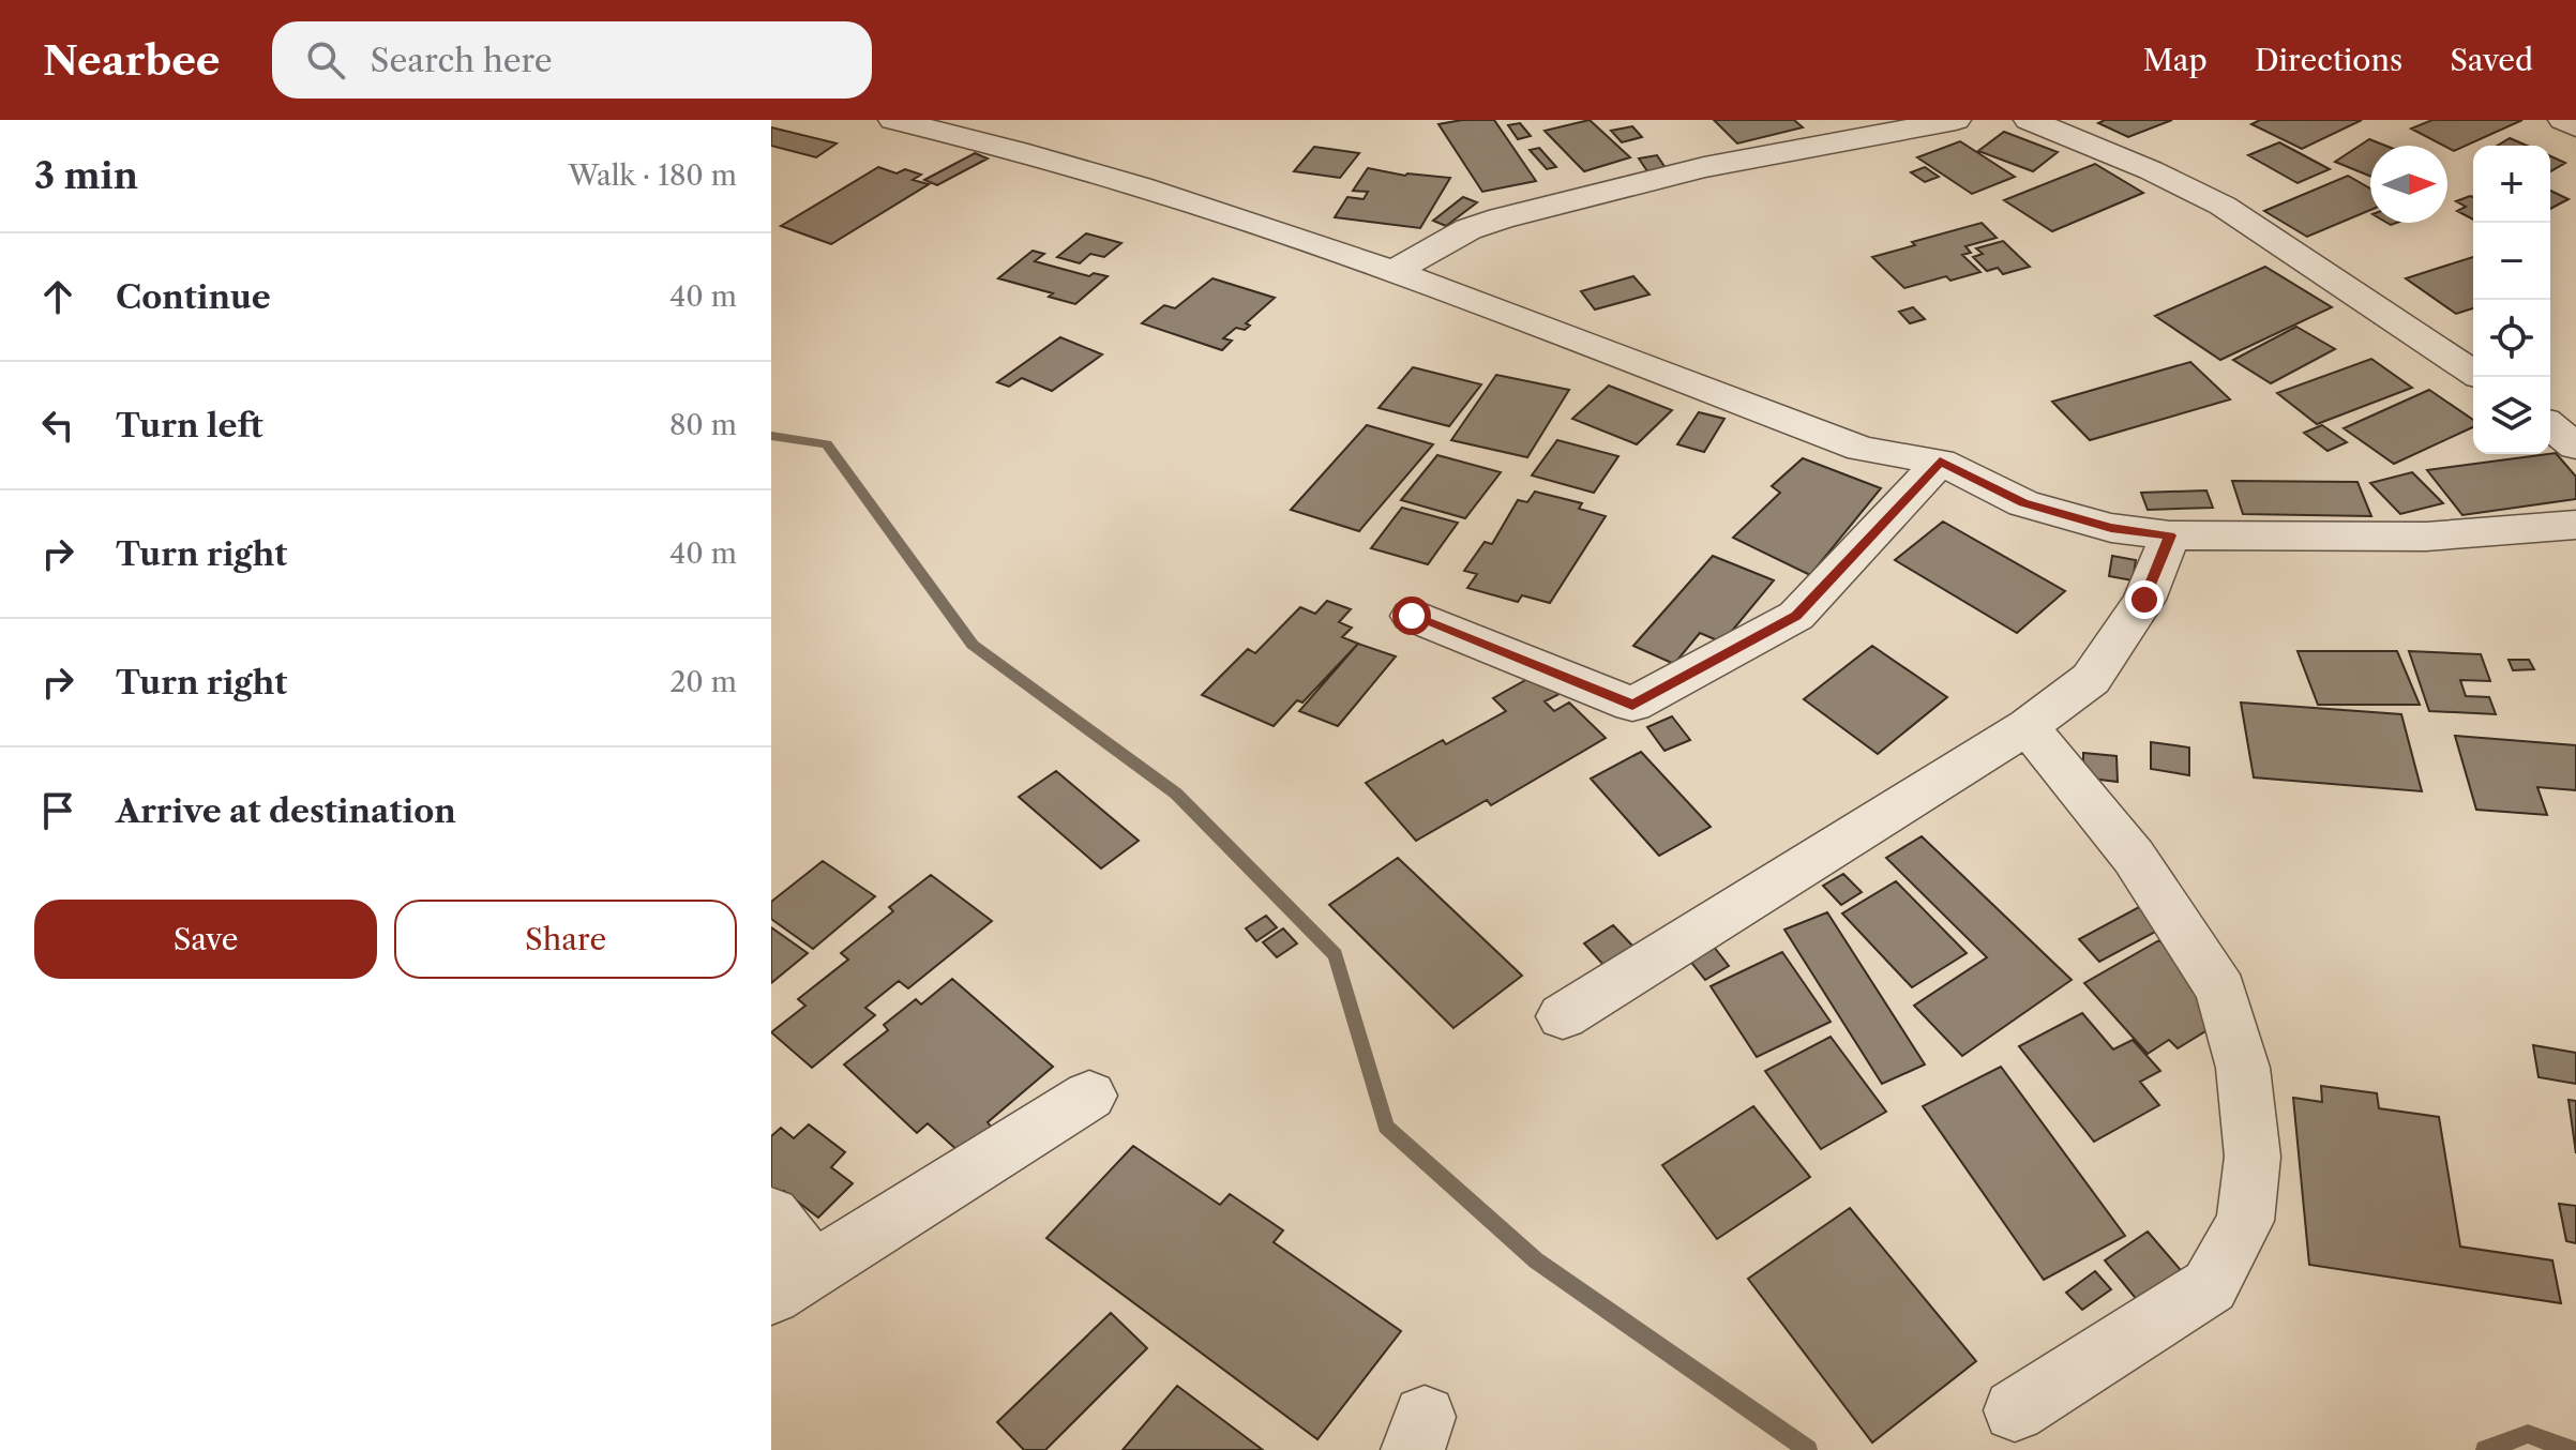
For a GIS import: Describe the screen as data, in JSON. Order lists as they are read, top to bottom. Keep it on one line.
{"north":"right","page":{"header":"Nearbee","search":"Search here","nav":["Map","Directions","Saved"],"heading":["3 min","Walk · 180 m"],"map_buttons":["+","−"],"list":[["Continue","40 m"],["Turn left","80 m"],["Turn right","40 m"],["Turn right","20 m"],"Arrive at destination"],"buttons":["Save","Share"]}}
